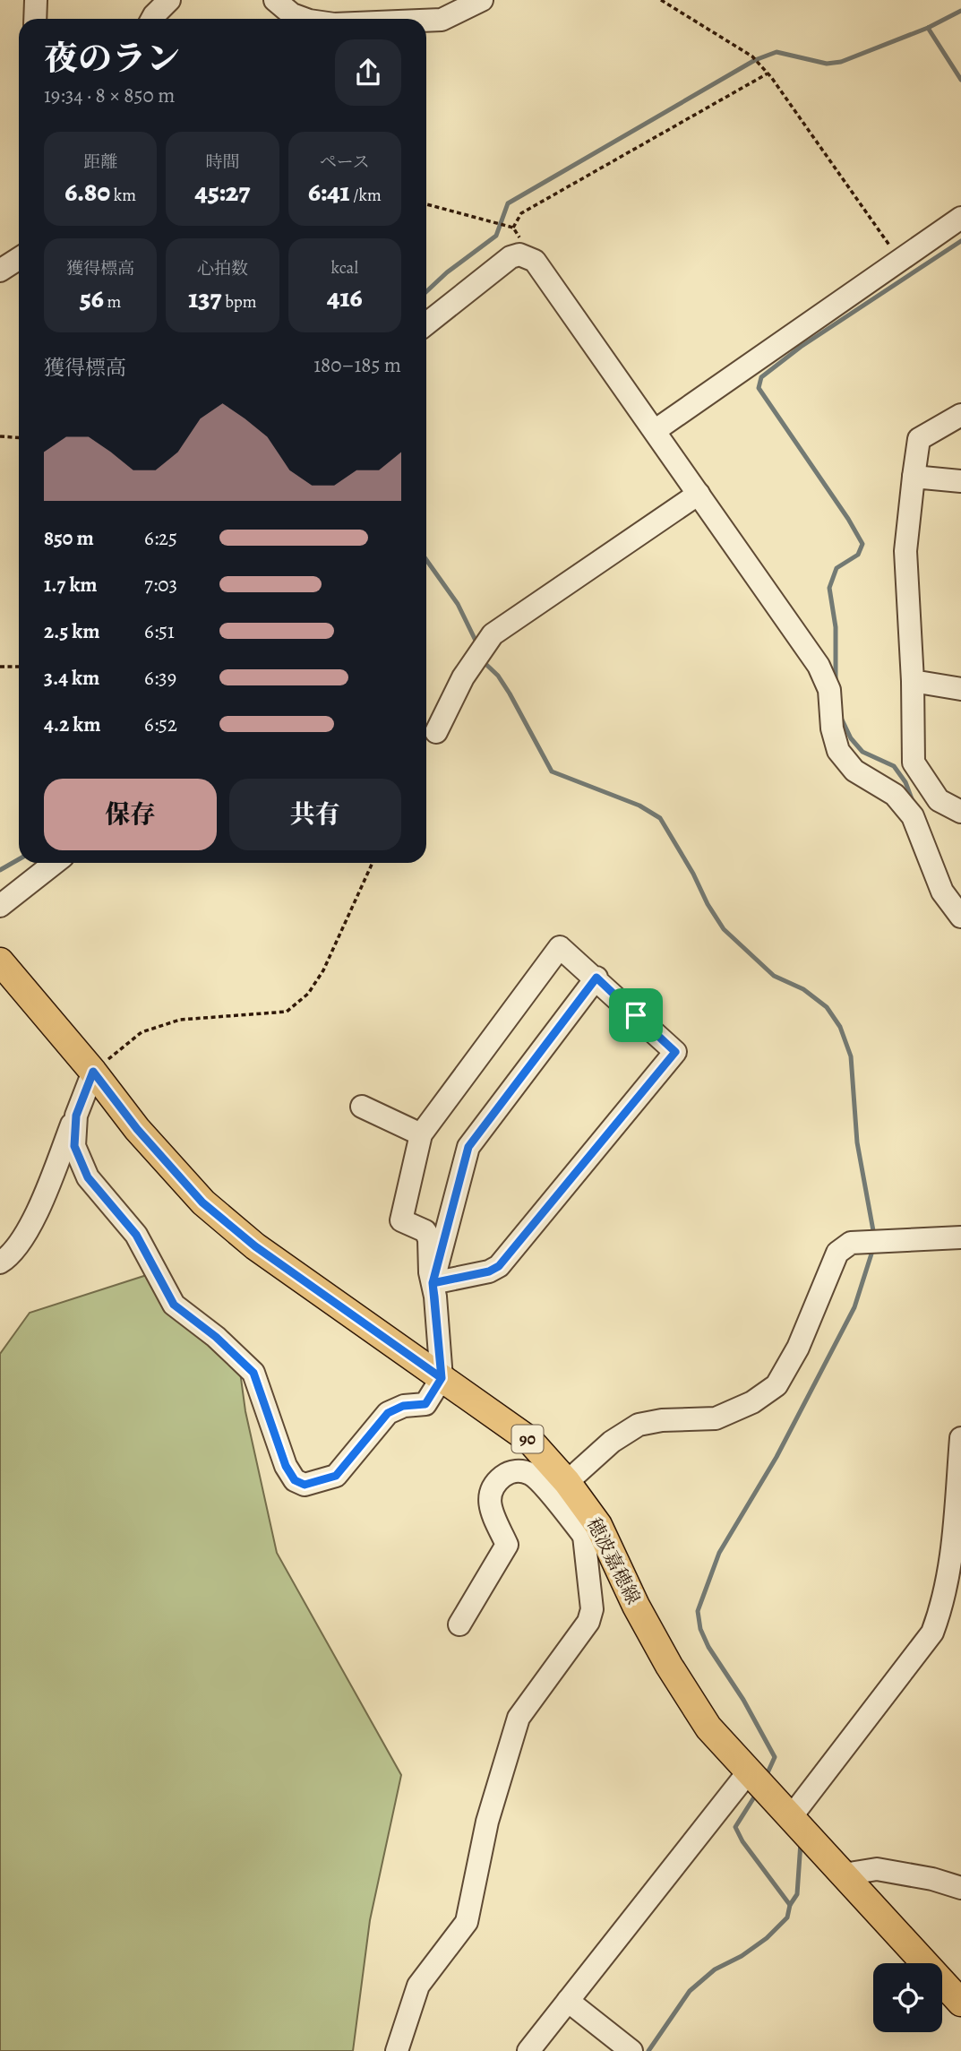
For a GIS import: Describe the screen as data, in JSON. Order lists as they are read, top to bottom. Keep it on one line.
{"streets":{"main road":["90","穂波嘉穂線"]},"page":{"heading":["夜のラン","19:34 · 8 × 850 m"],"stats":[["距離","6.80 km"],["時間","45:27"],["ペース","6:41 /km"],["獲得標高","56 m"],["心拍数","137 bpm"],["kcal","416"]],"chart":["獲得標高","180–185 m"],"list":[{"name":"850 m","note":"6:25"},{"name":"1.7 km","note":"7:03"},{"name":"2.5 km","note":"6:51"},{"name":"3.4 km","note":"6:39"},{"name":"4.2 km","note":"6:52"}],"buttons":["保存","共有"]}}
